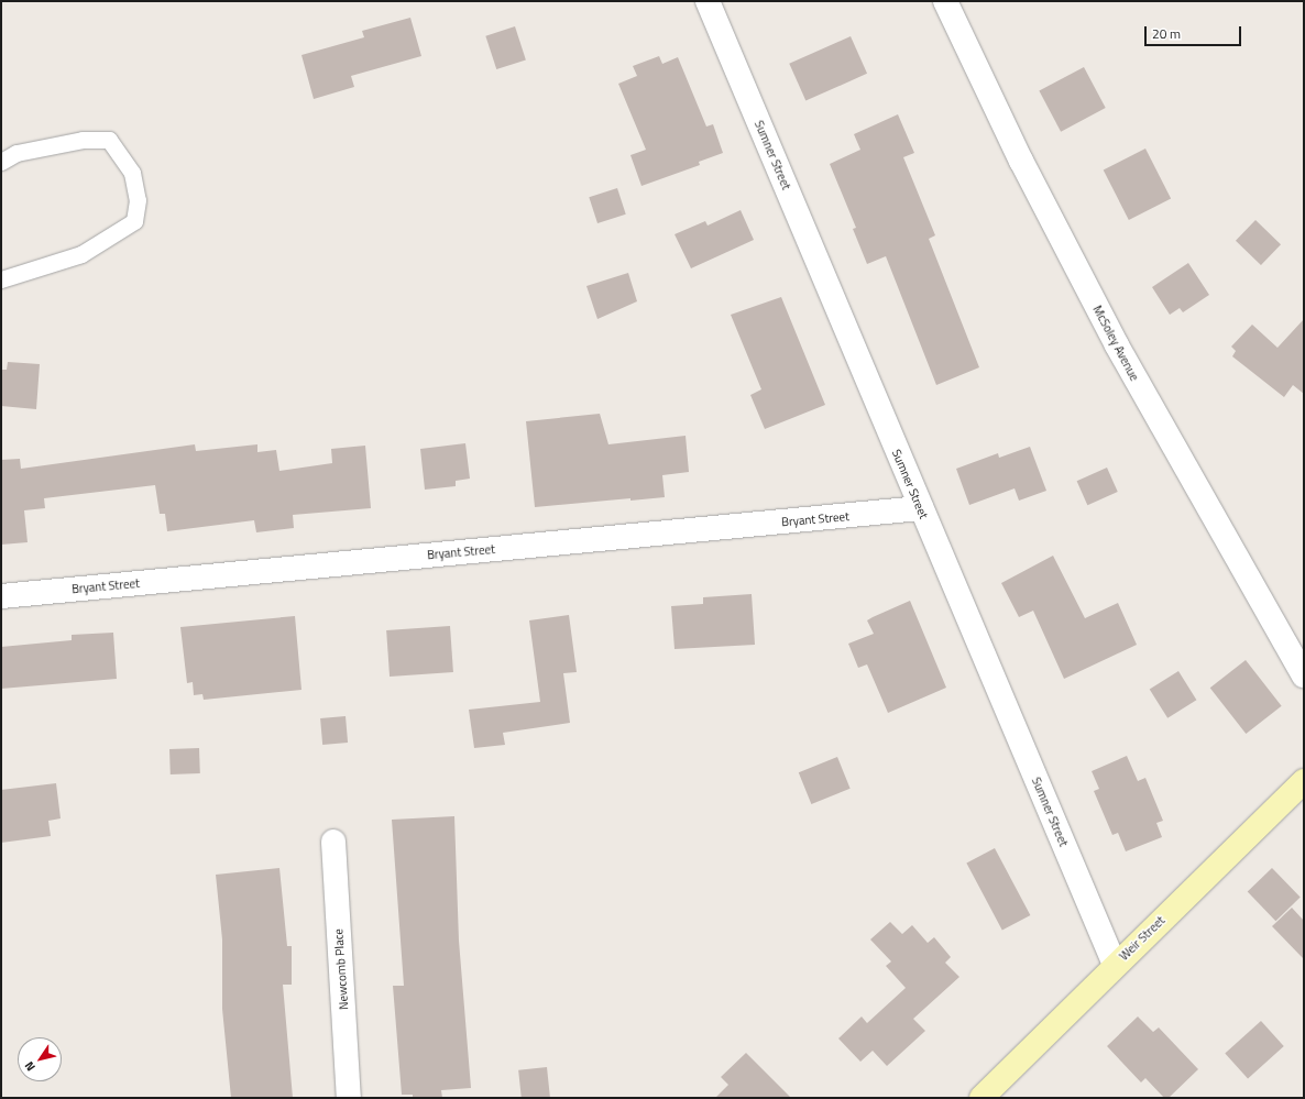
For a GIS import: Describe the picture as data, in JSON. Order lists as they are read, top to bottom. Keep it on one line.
{"streets":{"main road":["Weir Street"],"street":["Sumner Street","McSoley Avenue","Bryant Street","Newcomb Place"]},"crossings":[["Sumner Street","Bryant Street"],["Sumner Street","Weir Street"]],"scale_bar":"20 m","north":"bottom left"}
